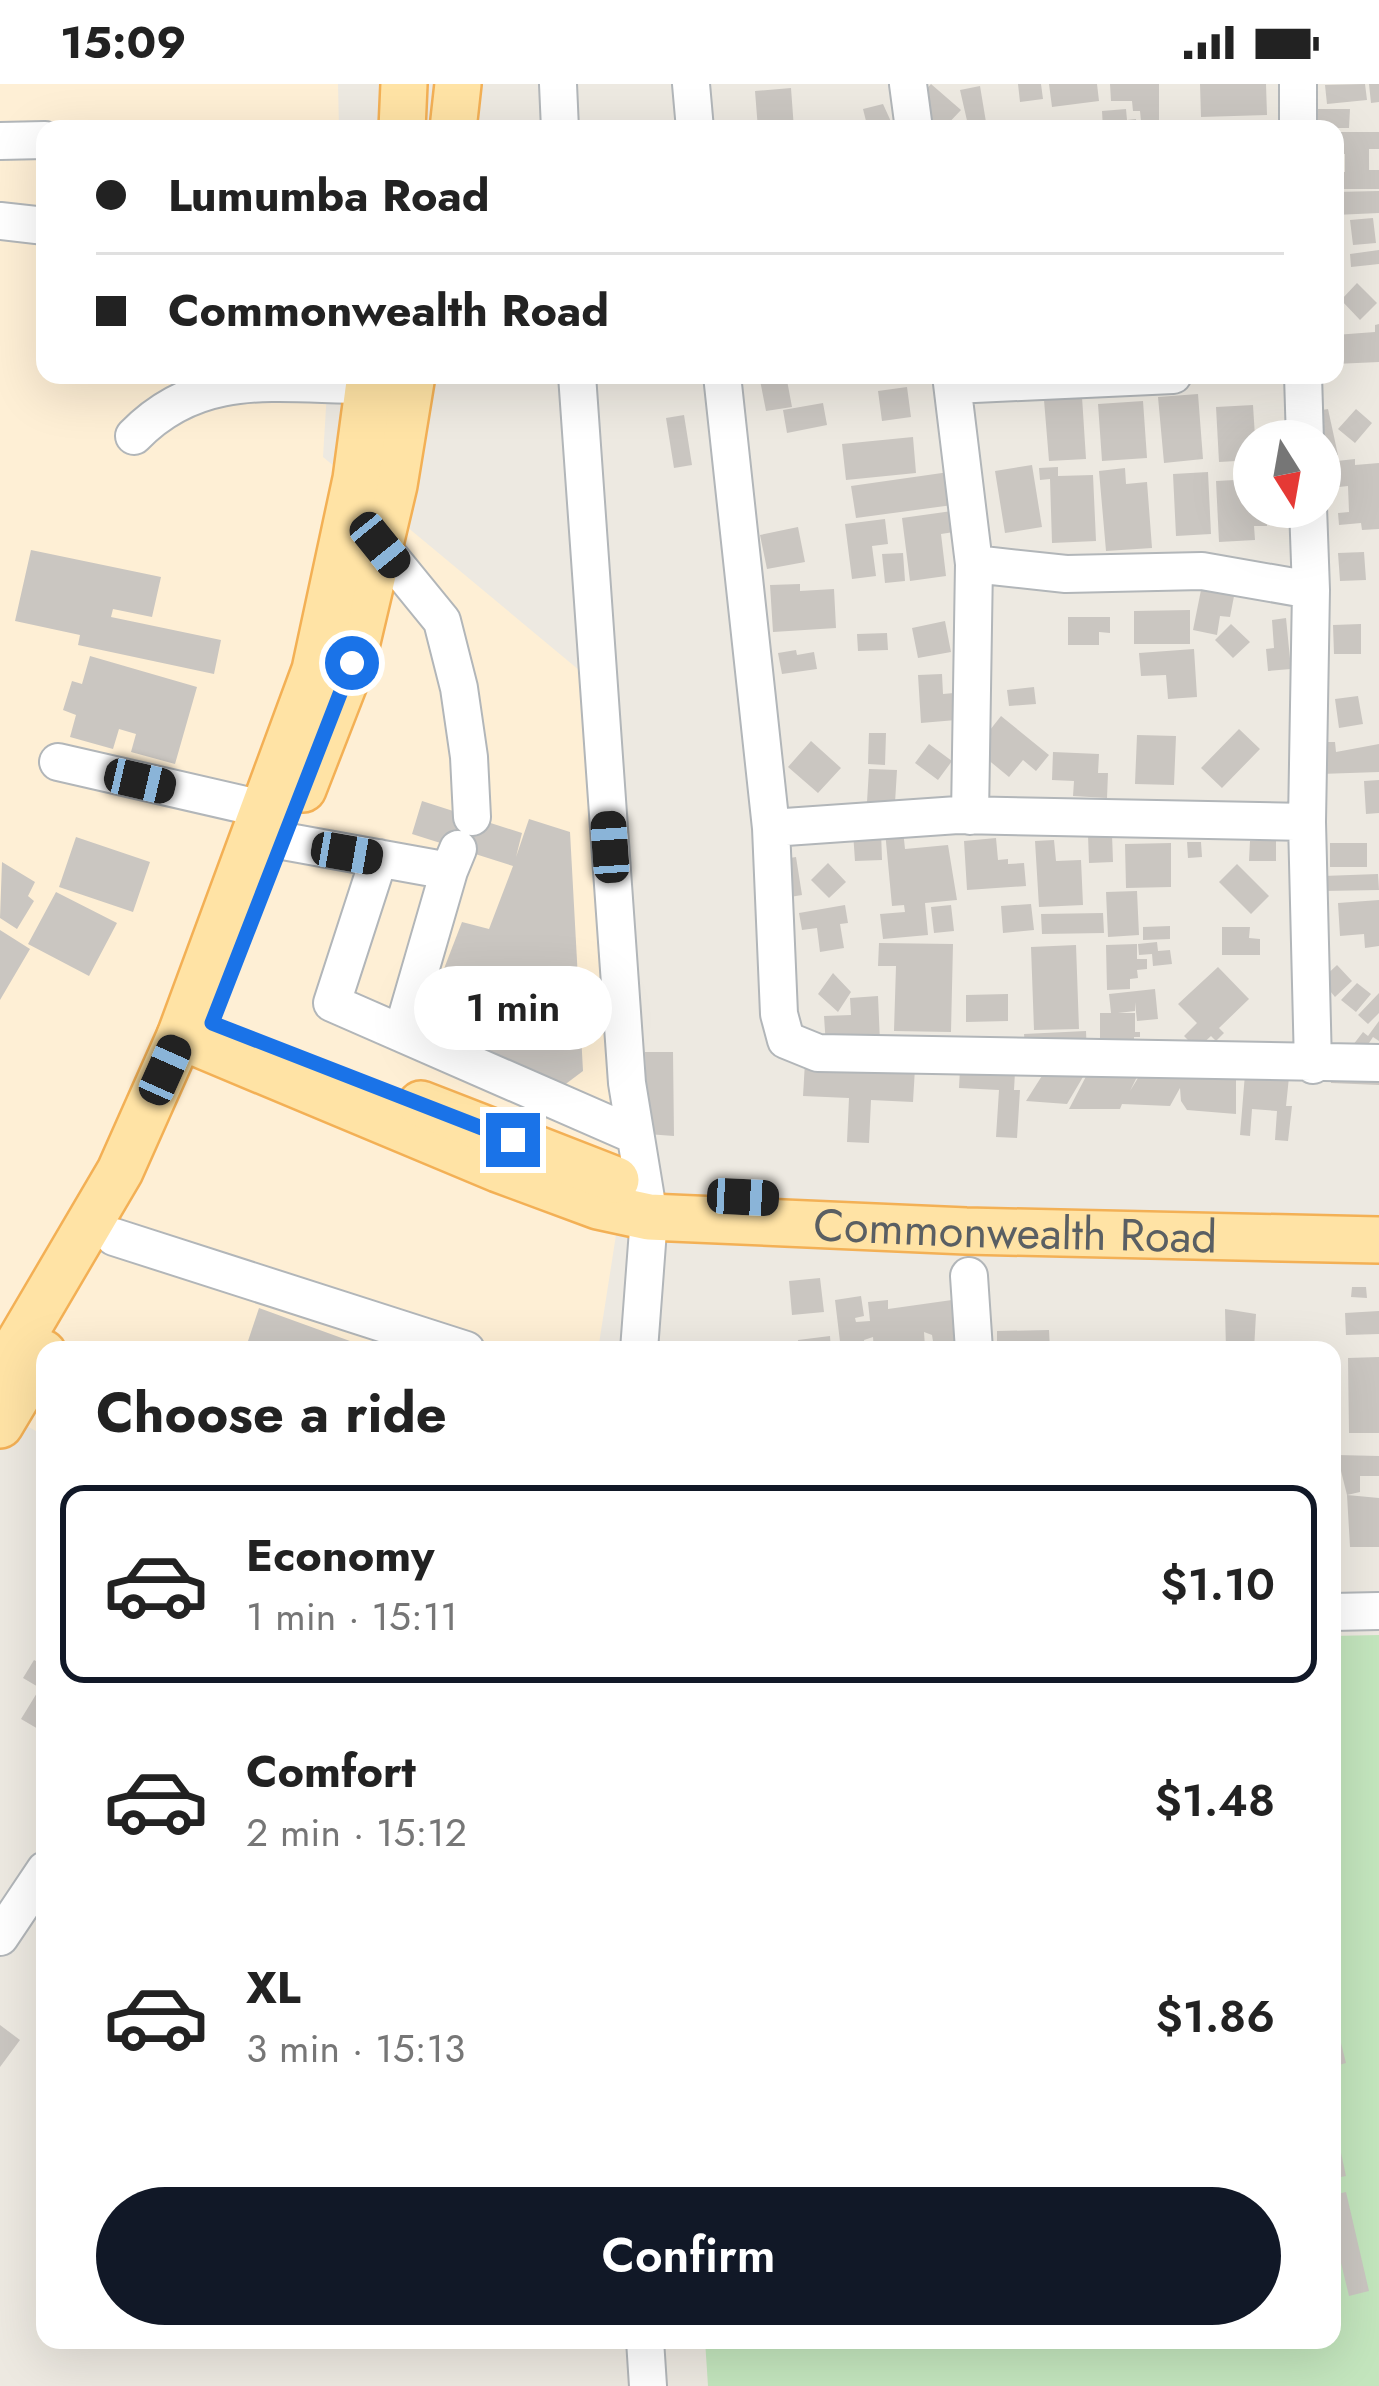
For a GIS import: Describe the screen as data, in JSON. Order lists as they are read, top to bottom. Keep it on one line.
{"streets":{"main road":["Commonwealth Road"]},"north":"bottom","page":{"status":"15:09","banner":["Lumumba Road","Commonwealth Road"],"bubble":"1 min","heading":"Choose a ride","list":[{"name":"Economy","note":"1 min · 15:11","value":"$1.10"},{"name":"Comfort","note":"2 min · 15:12","value":"$1.48"},{"name":"XL","note":"3 min · 15:13","value":"$1.86"}],"buttons":"Confirm"}}
